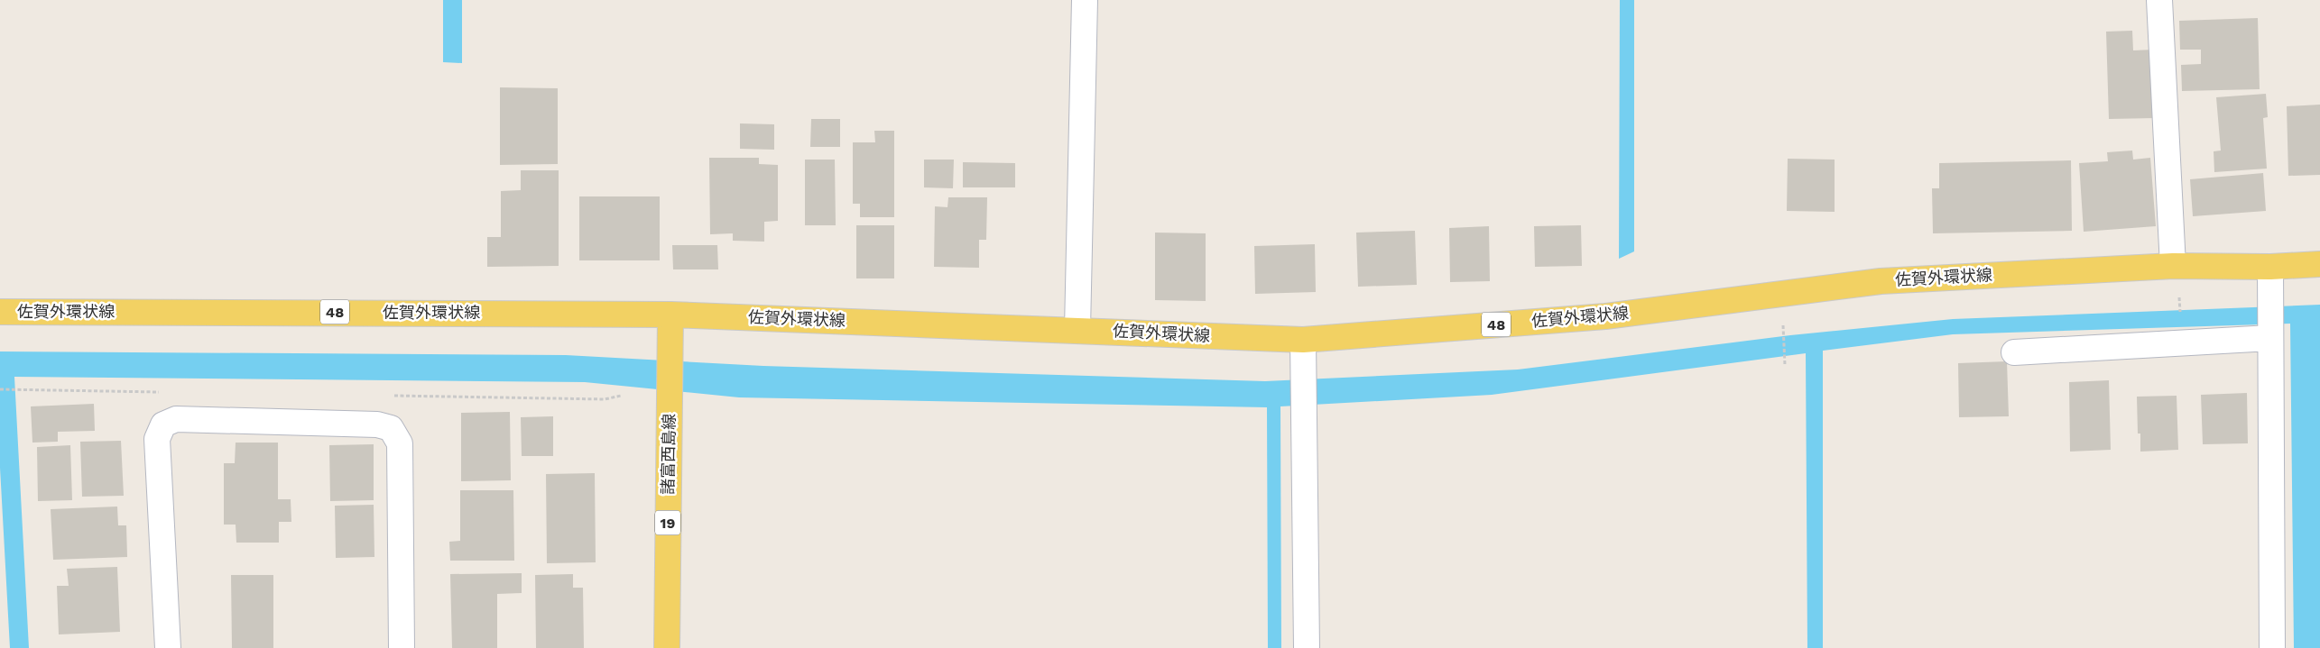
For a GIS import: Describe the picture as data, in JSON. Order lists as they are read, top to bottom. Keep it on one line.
{"streets":{"main road":["佐賀外環状線","48","諸富西島線","19"]},"crossings":[["佐賀外環状線","諸富西島線"]]}
